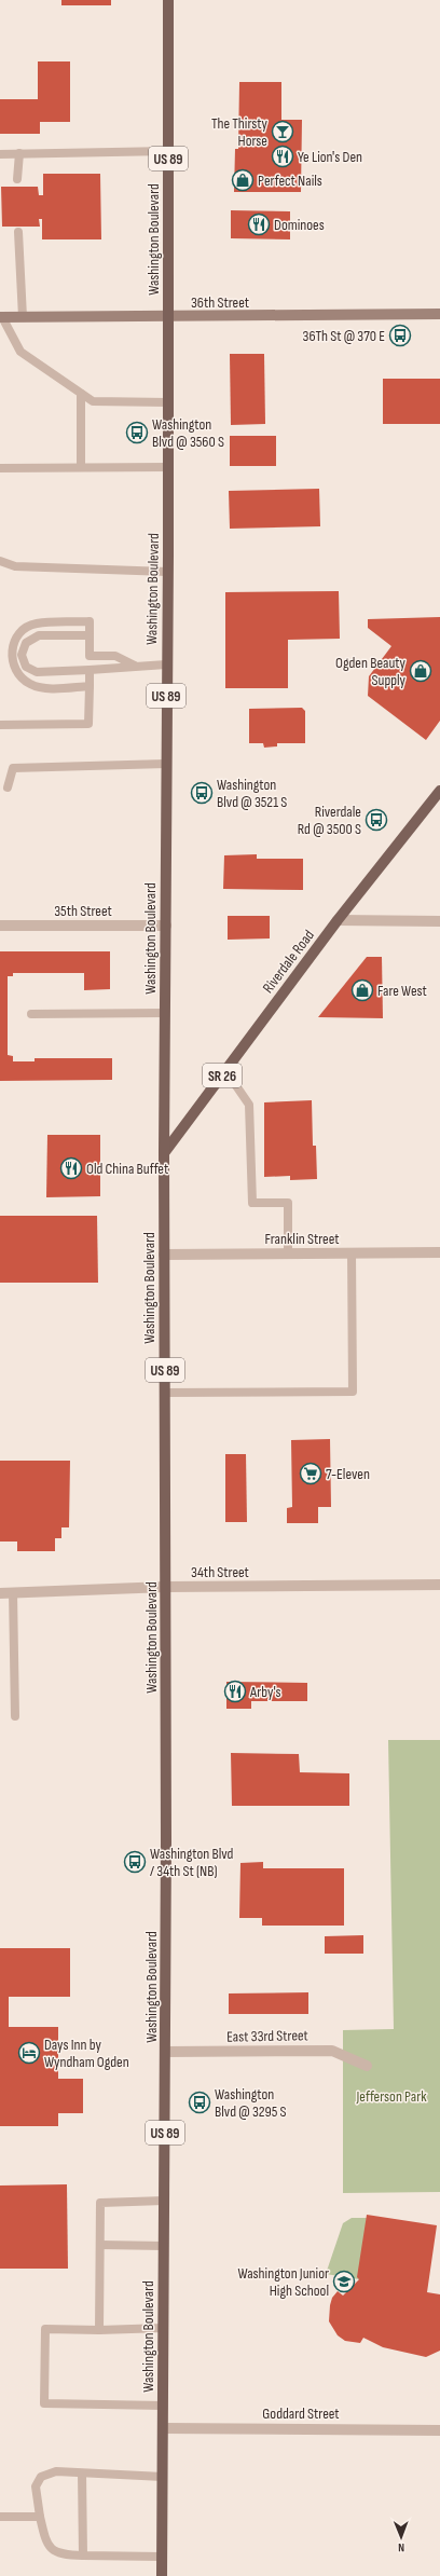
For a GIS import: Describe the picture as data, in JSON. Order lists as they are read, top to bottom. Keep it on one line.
{"streets":{"main road":["US 89","Washington Boulevard","36th Street","Riverdale Road","SR 26"],"street":["35th Street","Franklin Street","34th Street","East 33rd Street","Goddard Street"]},"crossings":[["Washington Boulevard","36th Street"],["Washington Boulevard","35th Street"],["Washington Boulevard","Riverdale Road"],["Washington Boulevard","Franklin Street"],["Washington Boulevard","34th Street"],["Washington Boulevard","East 33rd Street"],["Washington Boulevard","Goddard Street"]],"parks":["Jefferson Park"],"places":{"bar":["The Thirsty Horse"],"restaurant":["Ye Lion's Den","Dominoes","Old China Buffet","Arby's"],"shop":["Perfect Nails","Ogden Beauty Supply","Fare West"],"bus stop":["36Th St @ 370 E","Washington Blvd @ 3560 S","Washington Blvd @ 3521 S","Riverdale Rd @ 3500 S","Washington Blvd / 34th St (NB)","Washington Blvd @ 3295 S"],"supermarket":["7-Eleven"],"hotel":["Days Inn by Wyndham Ogden"],"school or university":["Washington Junior High School"]},"north":"bottom"}
